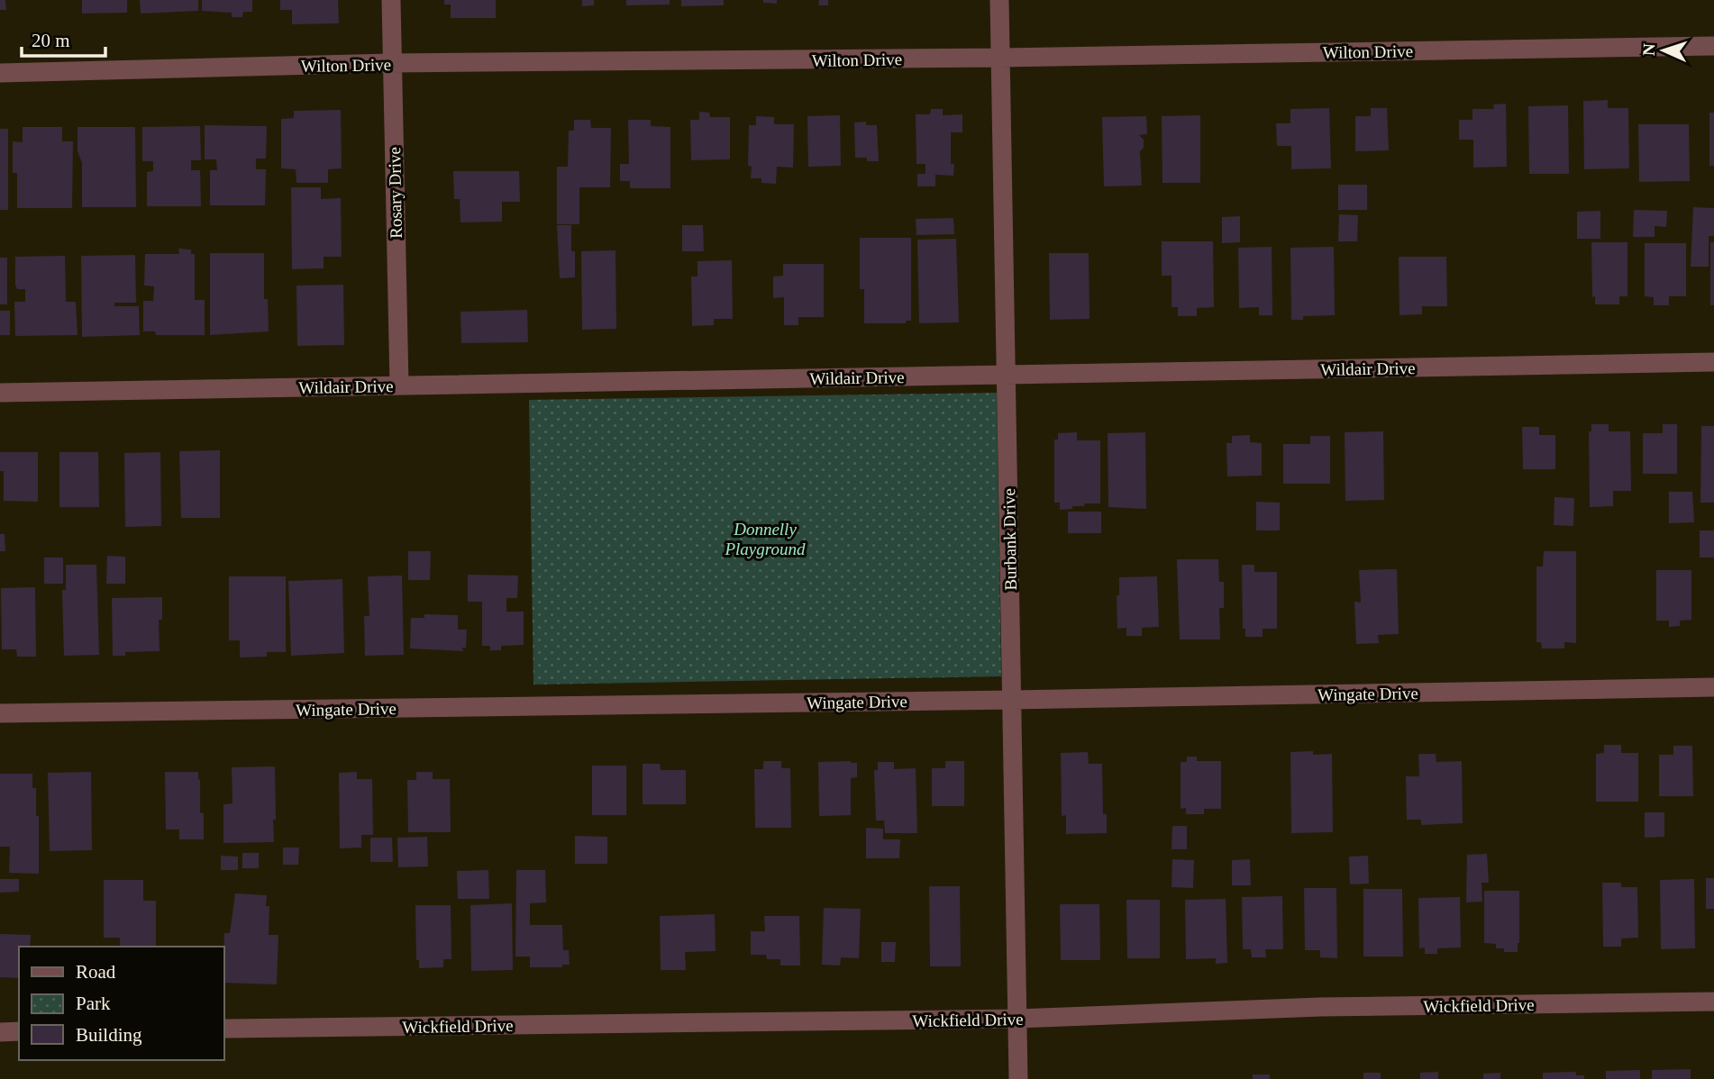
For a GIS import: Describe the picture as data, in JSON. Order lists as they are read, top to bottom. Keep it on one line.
{"streets":{"street":["Wilton Drive","Rosary Drive","Wildair Drive","Burbank Drive","Wingate Drive","Wickfield Drive"]},"crossings":[["Wilton Drive","Rosary Drive"],["Wilton Drive","Burbank Drive"],["Rosary Drive","Wildair Drive"],["Wildair Drive","Burbank Drive"],["Burbank Drive","Wingate Drive"],["Burbank Drive","Wickfield Drive"]],"parks":["Donnelly Playground"],"legend":["Road","Park","Building"],"scale_bar":"20 m","north":"left"}
